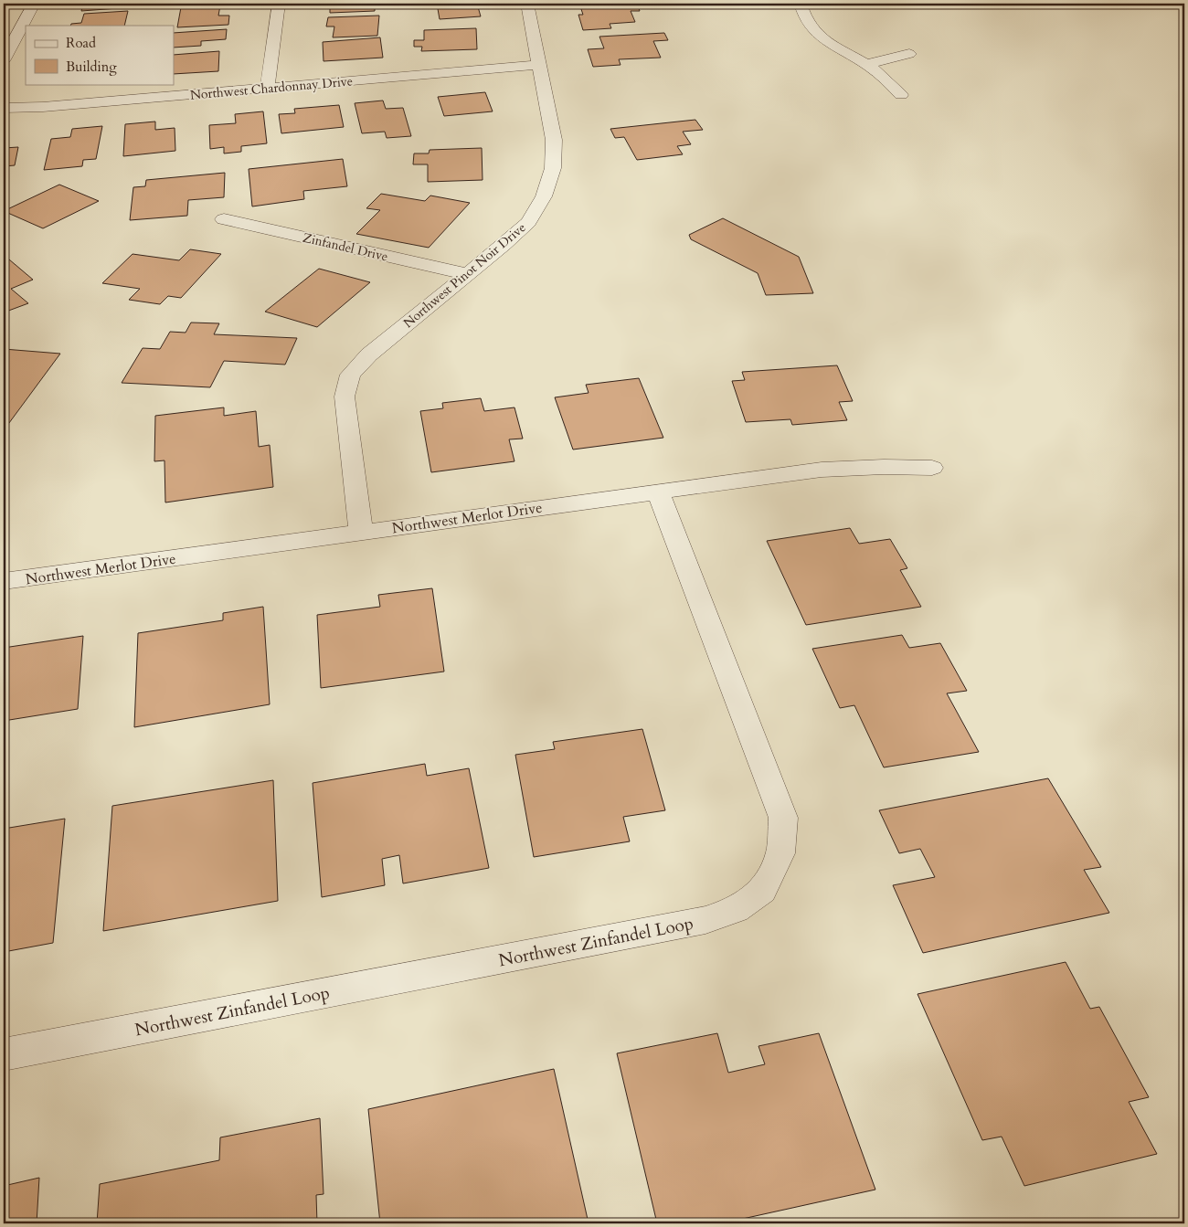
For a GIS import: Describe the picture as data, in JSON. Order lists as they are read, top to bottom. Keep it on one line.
{"streets":{"street":["Northwest Chardonnay Drive","Zinfandel Drive","Northwest Pinot Noir Drive","Northwest Merlot Drive","Northwest Zinfandel Loop"]},"crossings":[["Northwest Chardonnay Drive","Northwest Pinot Noir Drive"],["Zinfandel Drive","Northwest Pinot Noir Drive"],["Northwest Pinot Noir Drive","Northwest Merlot Drive"],["Northwest Merlot Drive","Northwest Zinfandel Loop"]],"legend":["Road","Building"]}
